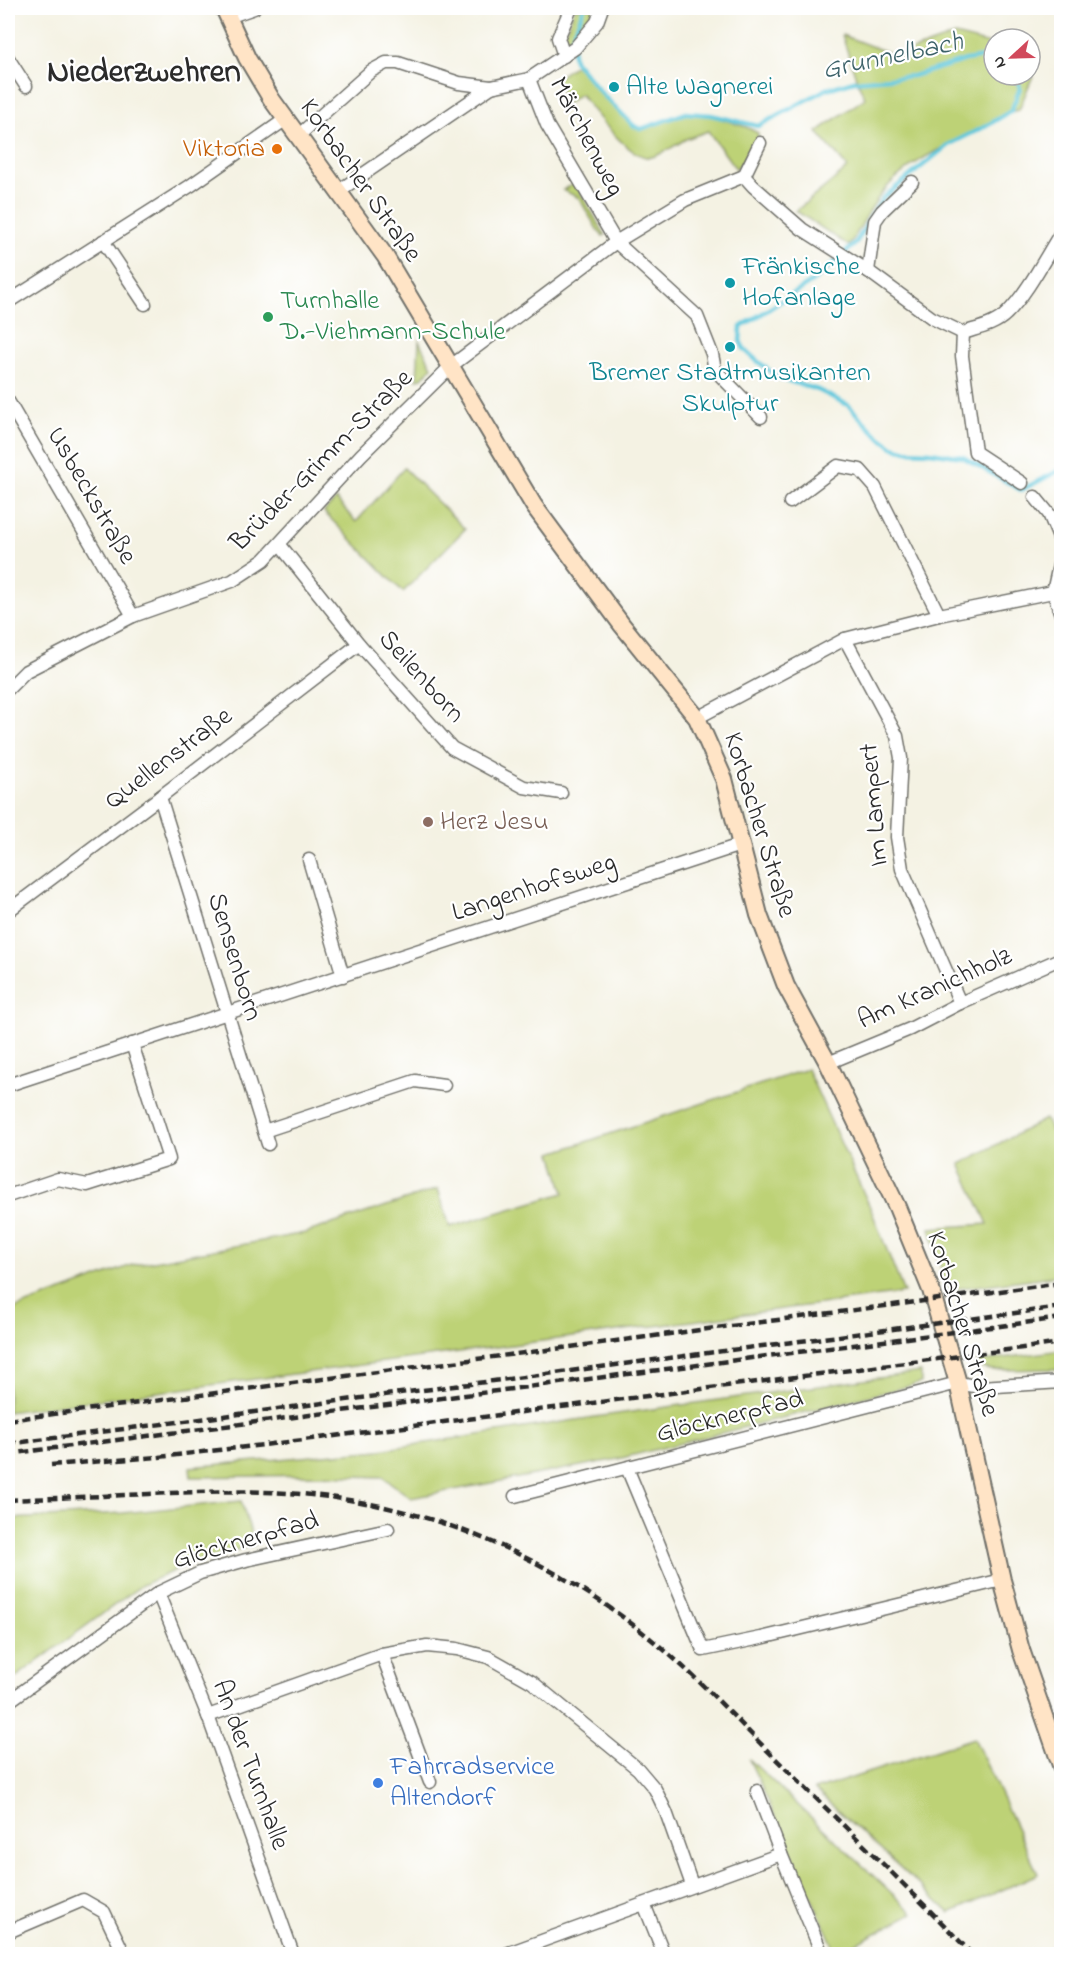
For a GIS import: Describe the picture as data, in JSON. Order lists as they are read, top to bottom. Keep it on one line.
{"streets":{"street":["Märchenweg","Korbacher Straße","Brüder-Grimm-Straße","Usbeckstraße","Seilenborn","Quellenstraße","Im Lampert","Langenhofsweg","Sensenborn","Am Kranichholz","Glöcknerpfad","An der Turnhalle"]},"crossings":[["Märchenweg","Korbacher Straße"],["Märchenweg","Brüder-Grimm-Straße"],["Korbacher Straße","Brüder-Grimm-Straße"],["Korbacher Straße","Langenhofsweg"],["Korbacher Straße","Am Kranichholz"],["Korbacher Straße","Glöcknerpfad"],["Brüder-Grimm-Straße","Usbeckstraße"],["Brüder-Grimm-Straße","Seilenborn"],["Seilenborn","Quellenstraße"],["Quellenstraße","Sensenborn"],["Im Lampert","Am Kranichholz"],["Langenhofsweg","Sensenborn"],["Glöcknerpfad","An der Turnhalle"]],"districts":["Niederzwehren"],"water":["Grunnelbach"],"places":["Alte Wagnerei","Viktoria","Fränkische Hofanlage","Turnhalle D.-Viehmann-Schule","Bremer Stadtmusikanten Skulptur","Herz Jesu","Fahrradservice Altendorf"],"north":"left"}
